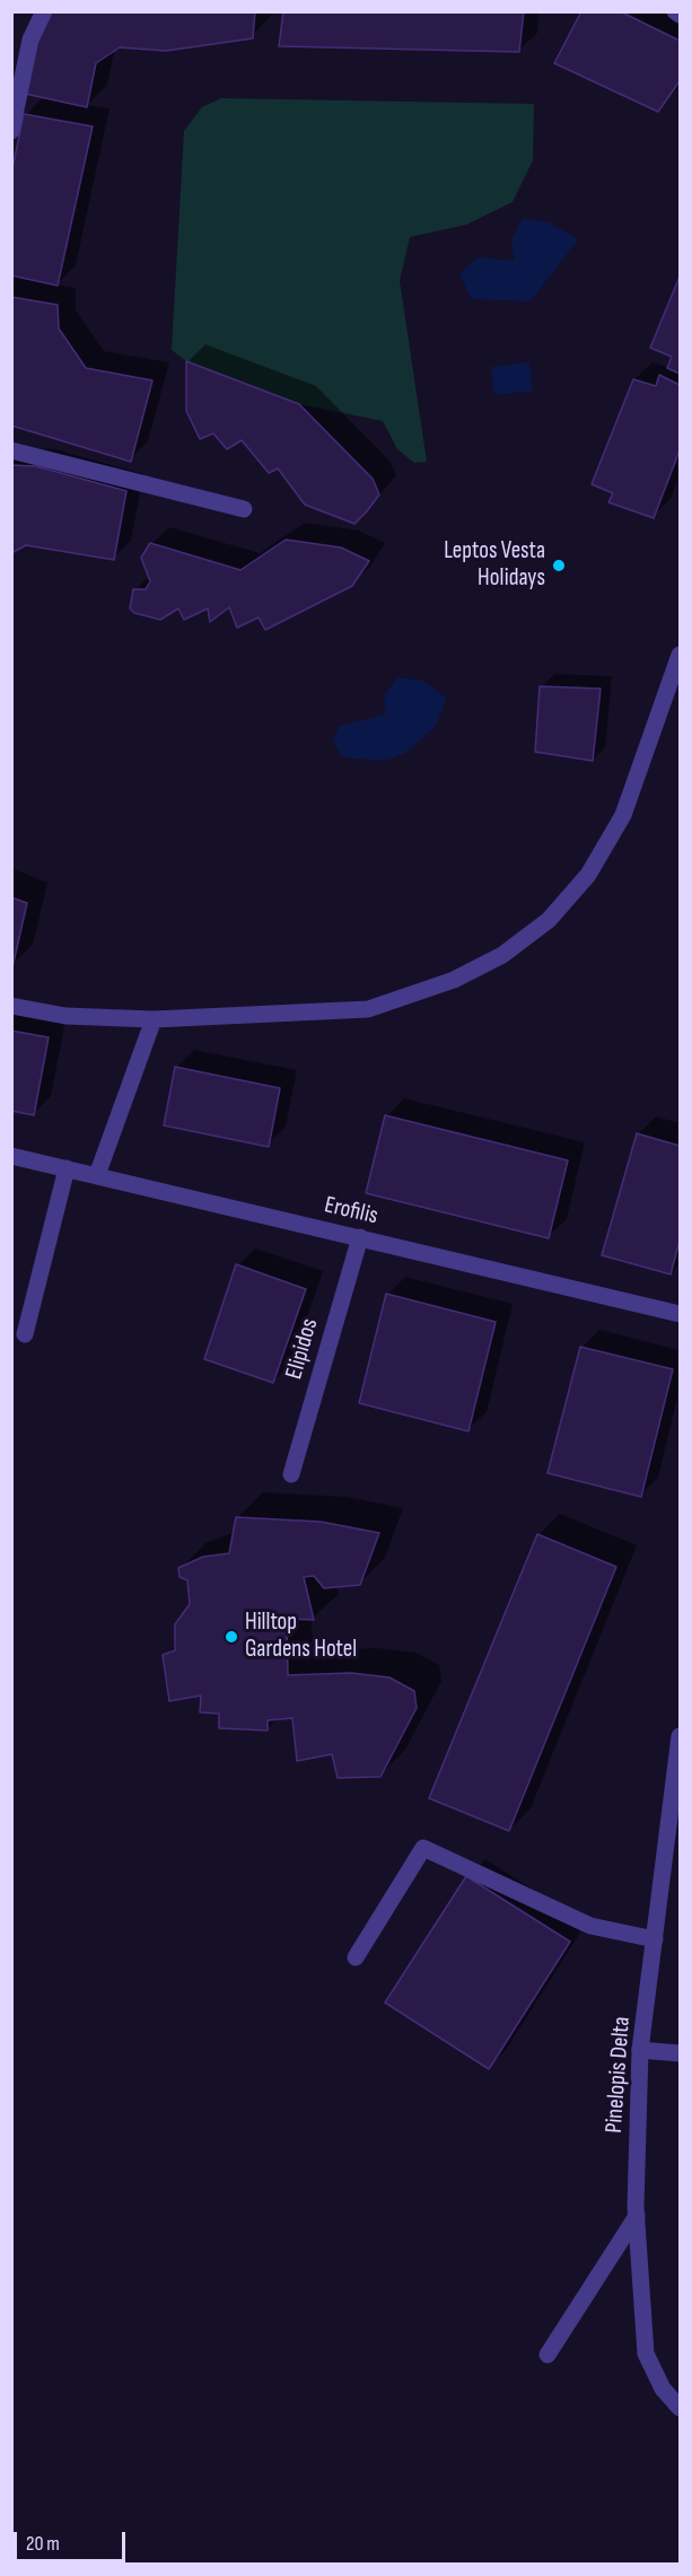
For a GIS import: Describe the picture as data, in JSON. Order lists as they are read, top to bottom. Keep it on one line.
{"streets":{"street":["Erofilis","Elipidos","Pinelopis Delta"]},"crossings":[["Erofilis","Elipidos"]],"places":["Leptos Vesta Holidays","Hilltop Gardens Hotel"],"scale_bar":"20 m"}
